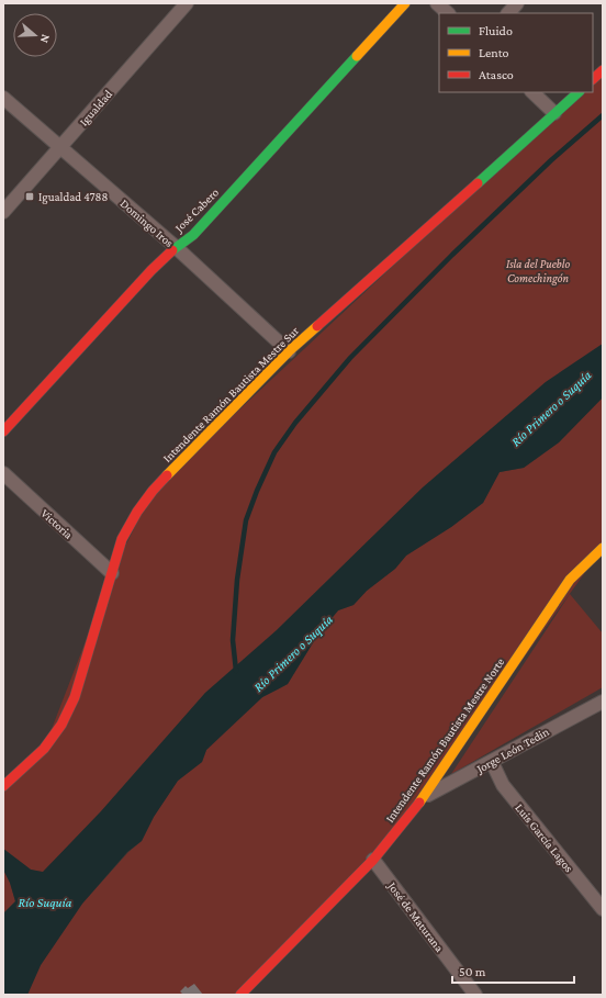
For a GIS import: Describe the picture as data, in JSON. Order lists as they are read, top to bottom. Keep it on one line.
{"streets":{"main road":["José Cabero","Intendente Ramón Bautista Mestre Sur","Intendente Ramón Bautista Mestre Norte"],"street":["Igualdad","Domingo Iros","Victoria","Jorge León Tedin","Luis García Lagos","José de Maturana"]},"crossings":[["Igualdad","Domingo Iros"],["José Cabero","Domingo Iros"],["Domingo Iros","Intendente Ramón Bautista Mestre Sur"],["Intendente Ramón Bautista Mestre Sur","Victoria"],["Intendente Ramón Bautista Mestre Norte","Jorge León Tedin"],["Intendente Ramón Bautista Mestre Norte","José de Maturana"],["Jorge León Tedin","Luis García Lagos"]],"water":["Río Primero o Suquía","Río Suquía"],"parks":["Isla del Pueblo Comechingón"],"places":{"transit":["Igualdad 4788"]},"legend":["Fluido","Lento","Atasco"],"scale_bar":"50 m","north":"right"}
